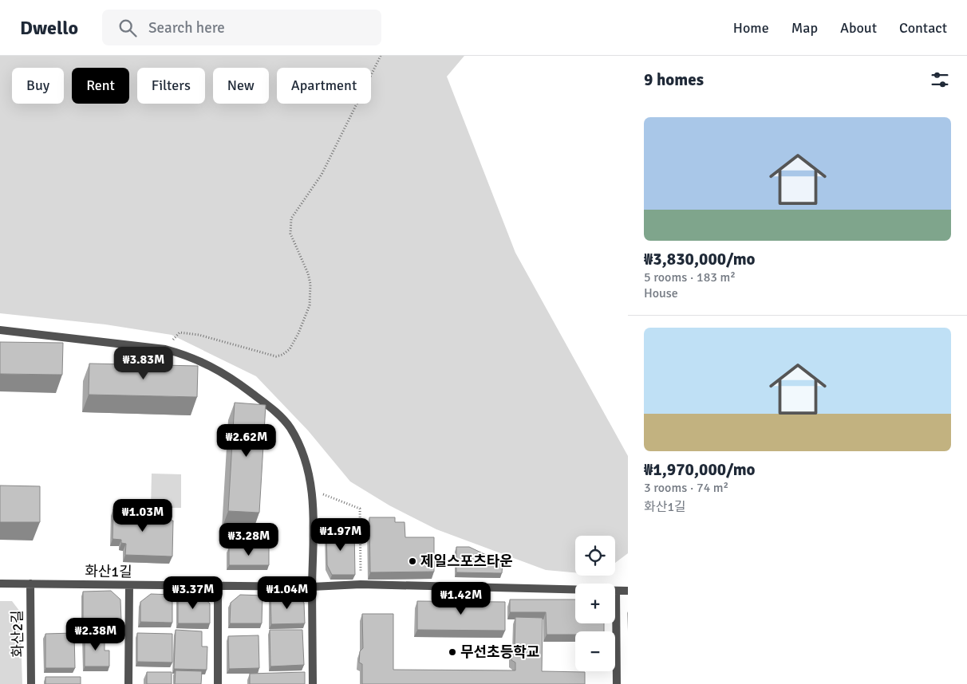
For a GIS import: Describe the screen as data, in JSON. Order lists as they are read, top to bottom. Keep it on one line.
{"streets":{"street":["화산1길","화산2길"]},"crossings":[["화산1길","화산2길"]],"places":["제일스포츠타운","무선초등학교"],"page":{"header":"Dwello","search":"Search here","nav":["Home","Map","About","Contact"],"heading":"9 homes","chip":["Buy","Rent","Filters","New","Apartment"],"list":[{"name":"₩3,830,000/mo","note":"5 rooms · 183 m² · House"},{"name":"₩1,970,000/mo","note":"3 rooms · 74 m² · 화산1길"}],"price":["₩3.83M","₩2.62M","₩1.03M","₩1.97M","₩3.28M","₩3.37M","₩1.04M","₩1.42M","₩2.38M"],"map_buttons":["+","−"]}}
